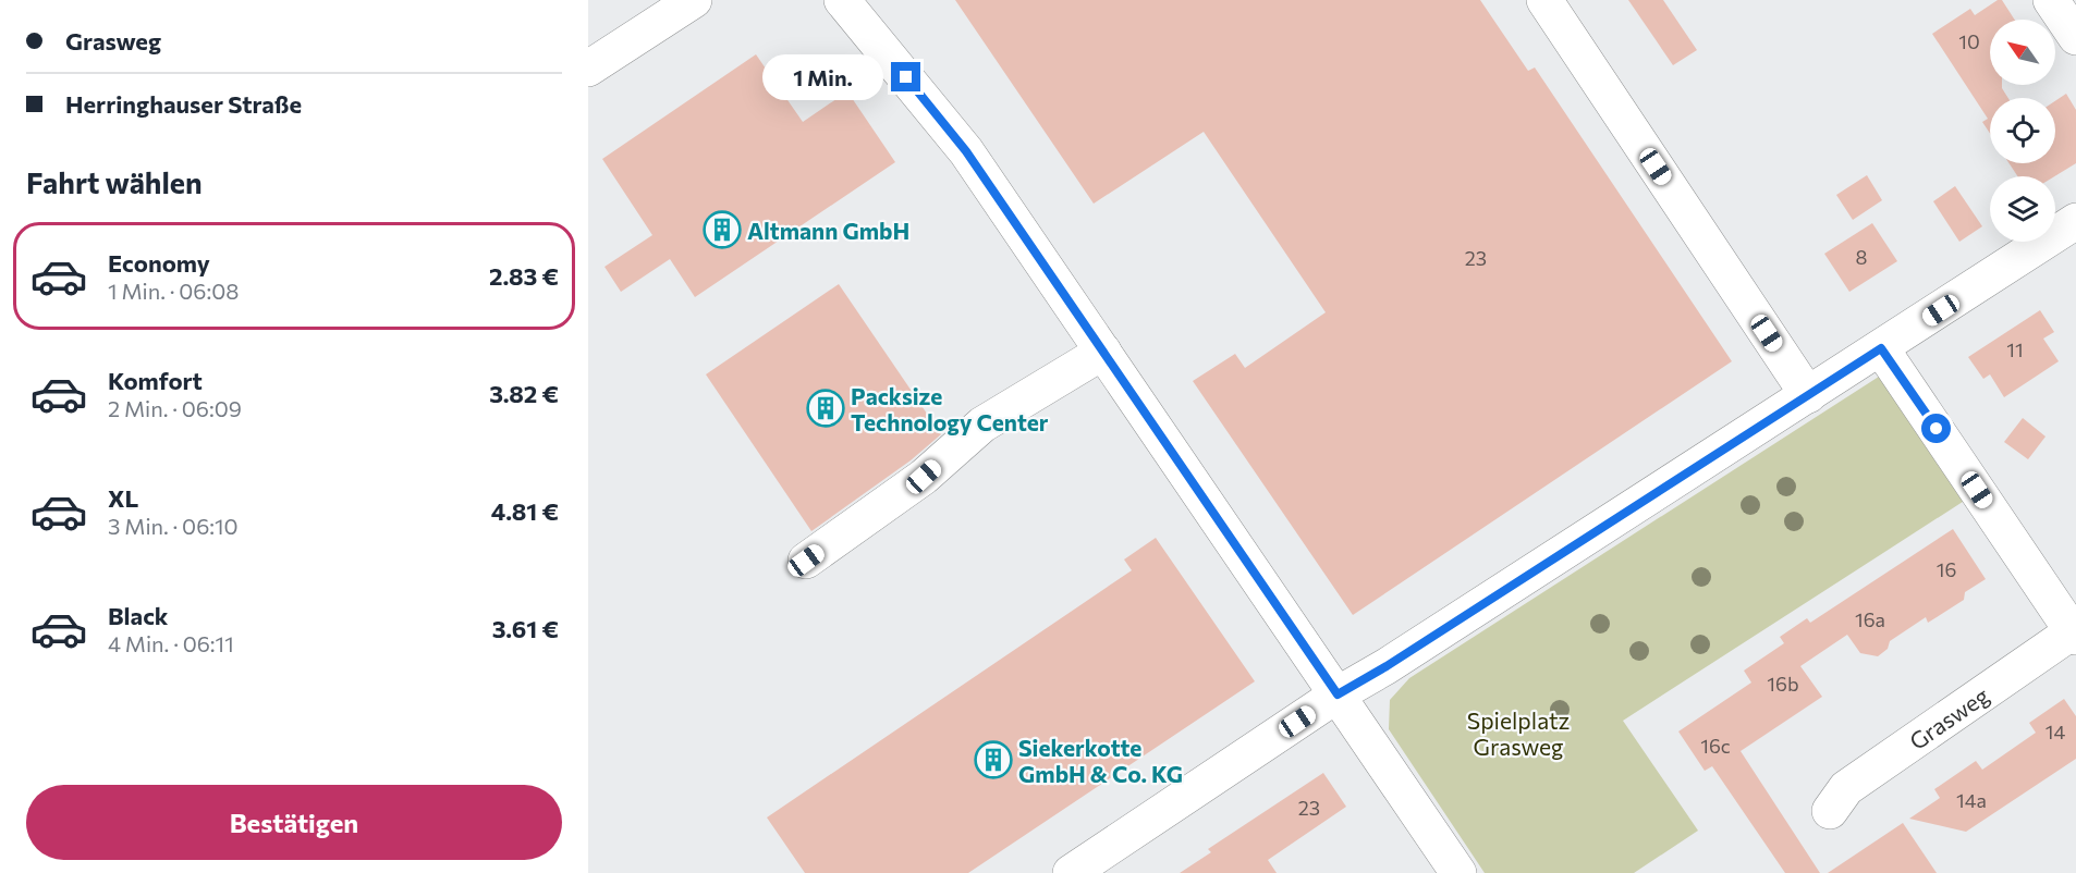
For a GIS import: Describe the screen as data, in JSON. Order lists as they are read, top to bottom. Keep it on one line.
{"streets":{"street":["Grasweg"]},"parks":["Spielplatz Grasweg"],"places":{"building":["Altmann GmbH","Packsize Technology Center","Siekerkotte GmbH & Co. KG"]},"house_numbers":["10","8","23","11","16","16a","16b","14","16c","14a","23"],"north":"top left","page":{"banner":["Grasweg","Herringhauser Straße"],"bubble":"1 Min.","heading":"Fahrt wählen","list":[{"name":"Economy","note":"1 Min. · 06:08","value":"2.83 €"},{"name":"Komfort","note":"2 Min. · 06:09","value":"3.82 €"},{"name":"XL","note":"3 Min. · 06:10","value":"4.81 €"},{"name":"Black","note":"4 Min. · 06:11","value":"3.61 €"}],"buttons":"Bestätigen"}}
